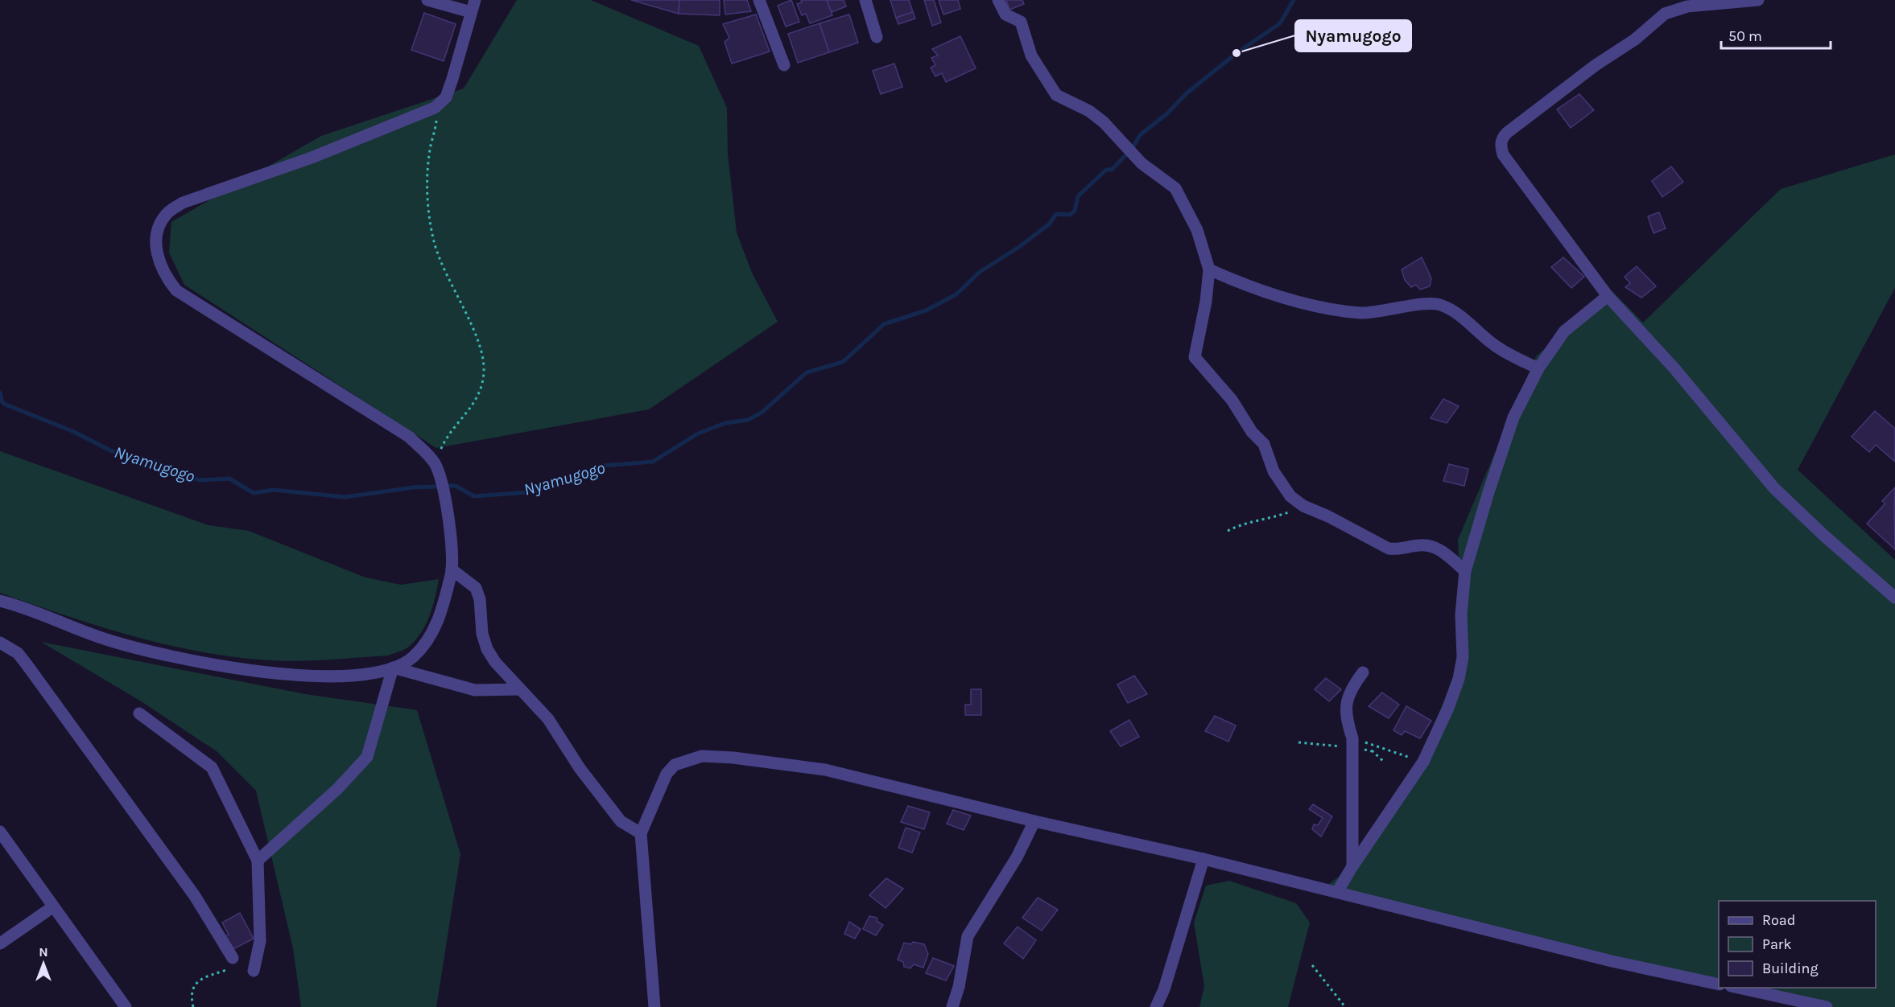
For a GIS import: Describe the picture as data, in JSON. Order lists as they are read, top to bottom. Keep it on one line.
{"water":["Nyamugogo"],"places":["Nyamugogo"],"legend":["Road","Park","Building"],"scale_bar":"50 m","north":"top"}
